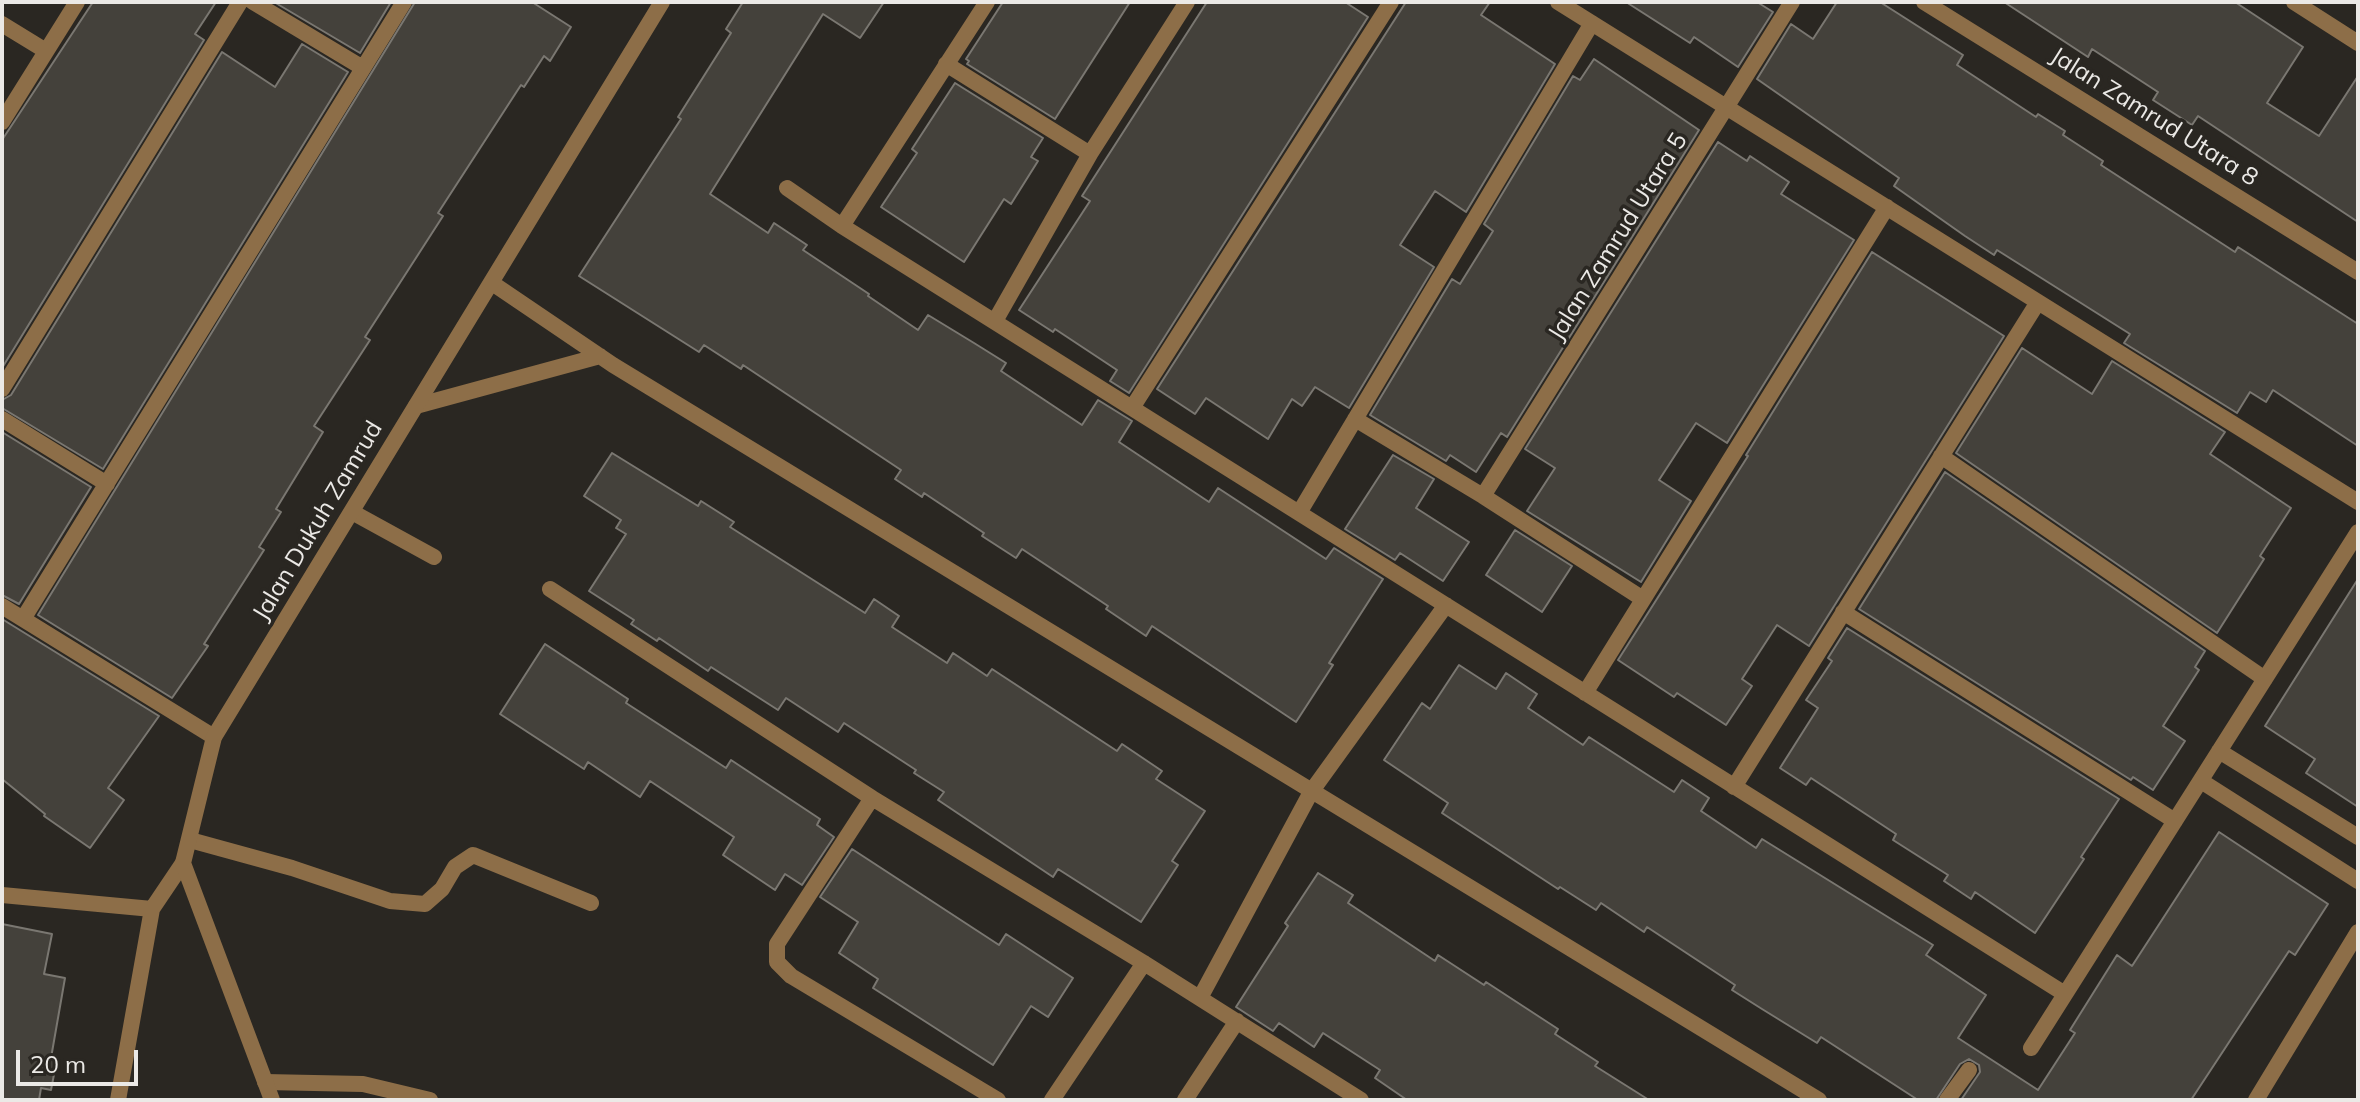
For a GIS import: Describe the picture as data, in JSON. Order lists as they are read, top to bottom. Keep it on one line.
{"streets":{"street":["Jalan Zamrud Utara 8","Jalan Zamrud Utara 5","Jalan Dukuh Zamrud"]},"scale_bar":"20 m"}
